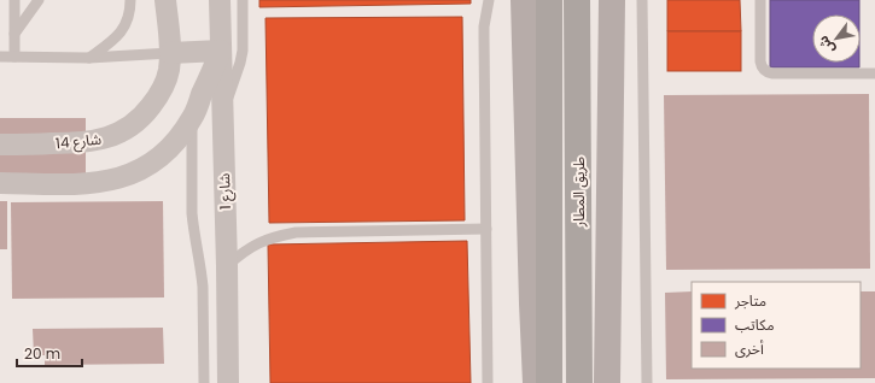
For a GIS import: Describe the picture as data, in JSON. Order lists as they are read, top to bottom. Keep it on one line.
{"streets":{"highway":["طريق المطار"],"street":["شارع 14","شارع 1"]},"legend":["متاجر","مكاتب","أخرى"],"scale_bar":"20 m","north":"bottom left"}
